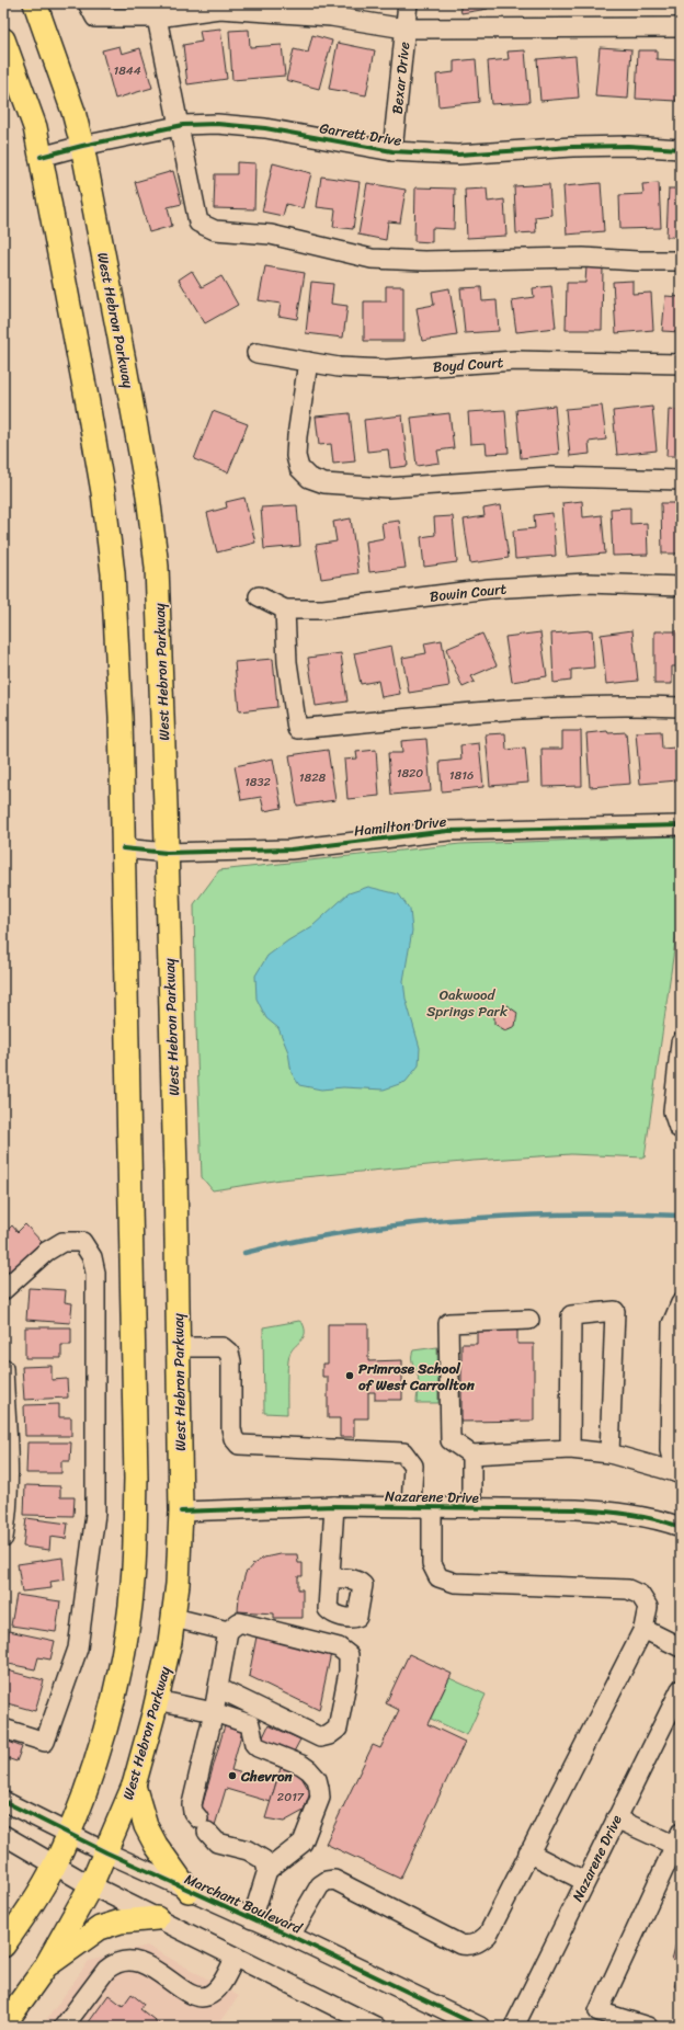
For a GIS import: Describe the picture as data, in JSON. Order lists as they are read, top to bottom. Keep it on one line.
{"streets":{"main road":["West Hebron Parkway"],"street":["Bexar Drive","Garrett Drive","Boyd Court","Bowin Court","Hamilton Drive","Nazarene Drive","Marchant Boulevard"]},"crossings":[["Bexar Drive","Garrett Drive"],["Garrett Drive","West Hebron Parkway"],["West Hebron Parkway","Hamilton Drive"],["West Hebron Parkway","Nazarene Drive"],["West Hebron Parkway","Marchant Boulevard"]],"parks":["Oakwood Springs Park"],"places":["Primrose School of West Carrollton","Chevron"],"house_numbers":["1844","1820","1816","1828","1832","2017"]}
